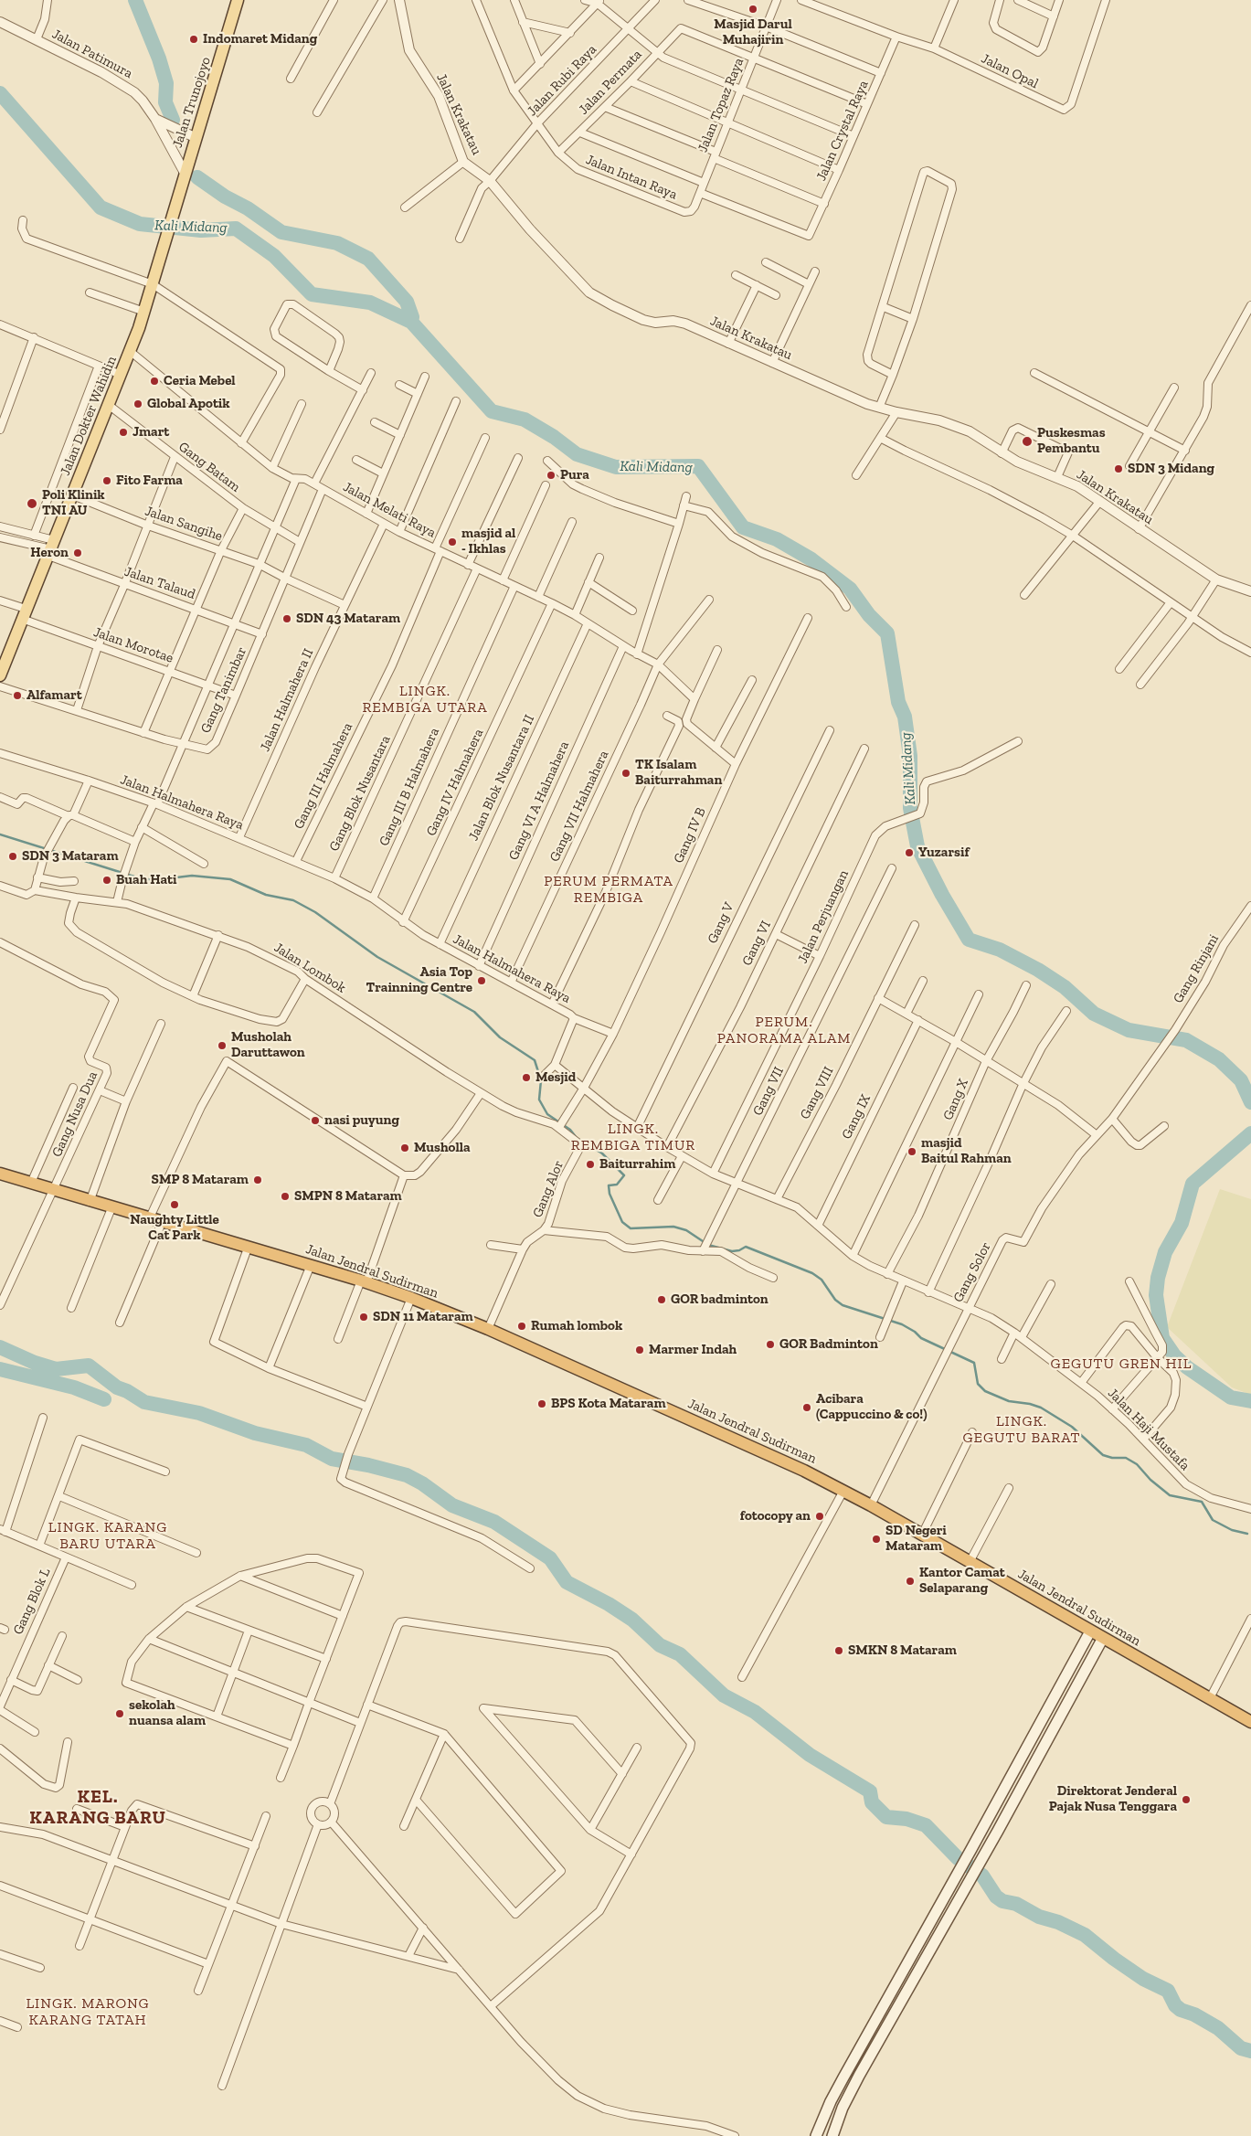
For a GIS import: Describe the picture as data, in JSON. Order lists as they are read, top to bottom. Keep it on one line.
{"streets":{"highway":["Jalan Jendral Sudirman"],"main road":["Jalan Trunojoyo","Jalan Dokter Wahidin"],"street":["Jalan Patimura","Jalan Opal","Jalan Rubi Raya","Jalan Permata","Jalan Topaz Raya","Jalan Krakatau","Jalan Crystal Raya","Jalan Intan Raya","Gang Batam","Jalan Melati Raya","Jalan Sangihe","Jalan Talaud","Jalan Morotae","Gang Tanimbar","Jalan Halmahera II","Gang III Halmahera","Jalan Blok Nusantara II","Gang IV Halmahera","Gang III B Halmahera","Gang Blok Nusantara","Gang VI A Halmahera","Jalan Halmahera Raya","Gang VII Halmahera","Gang IV B","Jalan Perjuangan","Gang V","Gang VI","Jalan Lombok","Gang Rinjani","Gang VII","Gang VIII","Gang X","Gang Nusa Dua","Gang IX","Gang Alor","Gang Solor","Jalan Haji Mustafa","Gang Blok L"]},"crossings":[["Jalan Patimura","Jalan Trunojoyo"],["Jalan Rubi Raya","Jalan Krakatau"],["Jalan Rubi Raya","Jalan Intan Raya"],["Jalan Permata","Jalan Topaz Raya"],["Jalan Permata","Jalan Intan Raya"],["Jalan Trunojoyo","Jalan Dokter Wahidin"],["Jalan Topaz Raya","Jalan Crystal Raya"],["Jalan Topaz Raya","Jalan Intan Raya"],["Jalan Dokter Wahidin","Gang Batam"],["Jalan Dokter Wahidin","Jalan Melati Raya"],["Jalan Dokter Wahidin","Jalan Sangihe"],["Jalan Dokter Wahidin","Jalan Talaud"],["Jalan Dokter Wahidin","Jalan Morotae"],["Gang Batam","Gang Tanimbar"],["Jalan Melati Raya","Gang Tanimbar"],["Jalan Melati Raya","Jalan Halmahera II"],["Jalan Melati Raya","Gang III Halmahera"],["Jalan Melati Raya","Jalan Blok Nusantara II"],["Jalan Melati Raya","Gang IV Halmahera"],["Jalan Melati Raya","Gang III B Halmahera"],["Jalan Melati Raya","Gang Blok Nusantara"],["Jalan Melati Raya","Gang VI A Halmahera"],["Jalan Melati Raya","Gang VII Halmahera"],["Jalan Sangihe","Gang Tanimbar"],["Jalan Sangihe","Jalan Halmahera II"],["Jalan Talaud","Gang Tanimbar"],["Jalan Morotae","Gang Tanimbar"],["Jalan Halmahera II","Jalan Halmahera Raya"],["Gang III Halmahera","Jalan Halmahera Raya"],["Jalan Blok Nusantara II","Jalan Halmahera Raya"],["Gang IV Halmahera","Jalan Halmahera Raya"],["Gang III B Halmahera","Jalan Halmahera Raya"],["Gang Blok Nusantara","Jalan Halmahera Raya"],["Gang VI A Halmahera","Jalan Halmahera Raya"],["Jalan Halmahera Raya","Gang VII Halmahera"],["Jalan Lombok","Gang Alor"],["Gang Rinjani","Gang Solor"],["Gang Nusa Dua","Jalan Jendral Sudirman"],["Gang Alor","Jalan Jendral Sudirman"],["Jalan Jendral Sudirman","Gang Solor"],["Gang Solor","Jalan Haji Mustafa"]],"districts":["LINGK. REMBIGA UTARA","PERUM PERMATA REMBIGA","PERUM. PANORAMA ALAM","LINGK. REMBIGA TIMUR","GEGUTU GREN HIL","LINGK. GEGUTU BARAT","LINGK. KARANG BARU UTARA","KEL. KARANG BARU","LINGK. MARONG KARANG TATAH"],"water":["Kali Midang"],"places":["Masjid Darul Muhajirin","Indomaret Midang","Ceria Mebel","Global Apotik","Jmart","Puskesmas Pembantu","SDN 3 Midang","Pura","Fito Farma","Poli Klinik TNI AU","masjid al - Ikhlas","Heron","SDN 43 Mataram","Alfamart","TK Isalam Baiturrahman","Yuzarsif","SDN 3 Mataram","Buah Hati","Asia Top Trainning Centre","Musholah Daruttawon","Mesjid","nasi puyung","Musholla","masjid Baitul Rahman","Baiturrahim","SMP 8 Mataram","SMPN 8 Mataram","Naughty Little Cat Park","GOR badminton","SDN 11 Mataram","Rumah lombok","GOR Badminton","Marmer Indah","BPS Kota Mataram","Acibara (Cappuccino & co!)","fotocopy an","SD Negeri Mataram","Kantor Camat Selaparang","SMKN 8 Mataram","sekolah nuansa alam","Direktorat Jenderal Pajak Nusa Tenggara"]}
